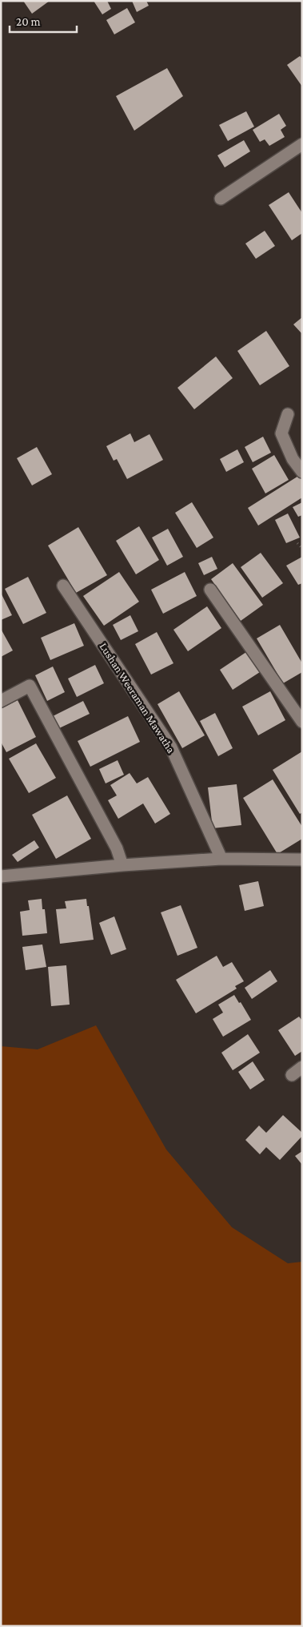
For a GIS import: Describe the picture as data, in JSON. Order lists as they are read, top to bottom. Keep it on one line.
{"streets":{"street":["Lushan Weeraman Mawatha"]},"scale_bar":"20 m"}
